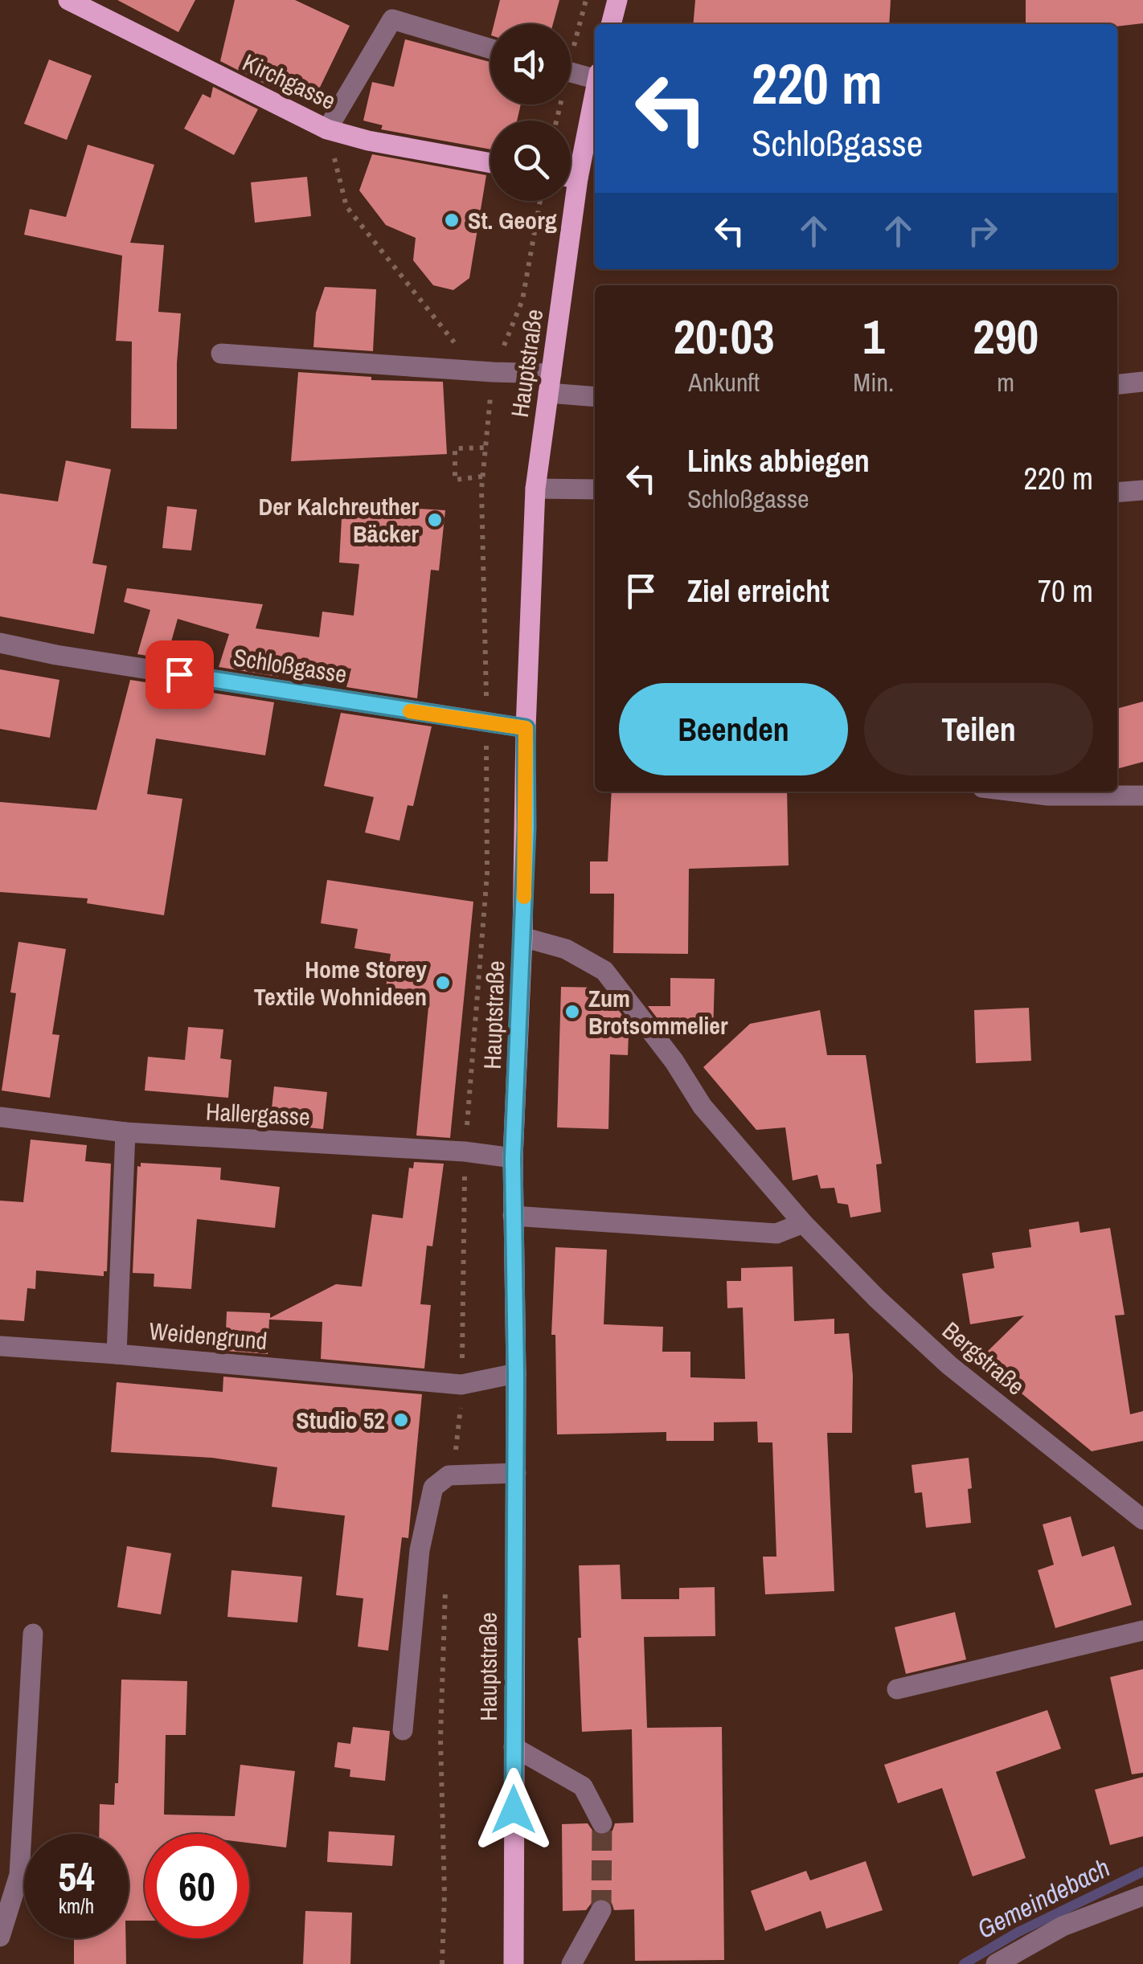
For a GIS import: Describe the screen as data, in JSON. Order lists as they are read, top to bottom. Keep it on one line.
{"streets":{"main road":["Kirchgasse","Hauptstraße"],"street":["Schloßgasse","Hallergasse","Weidengrund","Bergstraße"]},"crossings":[["Hauptstraße","Schloßgasse"],["Hauptstraße","Hallergasse"],["Hauptstraße","Weidengrund"],["Hauptstraße","Bergstraße"],["Hallergasse","Weidengrund"]],"water":["Gemeindebach"],"places":["St. Georg","Der Kalchreuther Bäcker","Home Storey Textile Wohnideen","Zum Brotsommelier","Studio 52"],"page":{"turn":["220 m","Schloßgasse"],"eta":["20:03","Ankunft","1","Min.","290","m"],"list":[{"name":"Links abbiegen","note":"Schloßgasse","value":"220 m"},{"name":"Ziel erreicht","value":"70 m"}],"buttons":["Beenden","Teilen"],"speed":"54 km/h","limit":"60"}}
